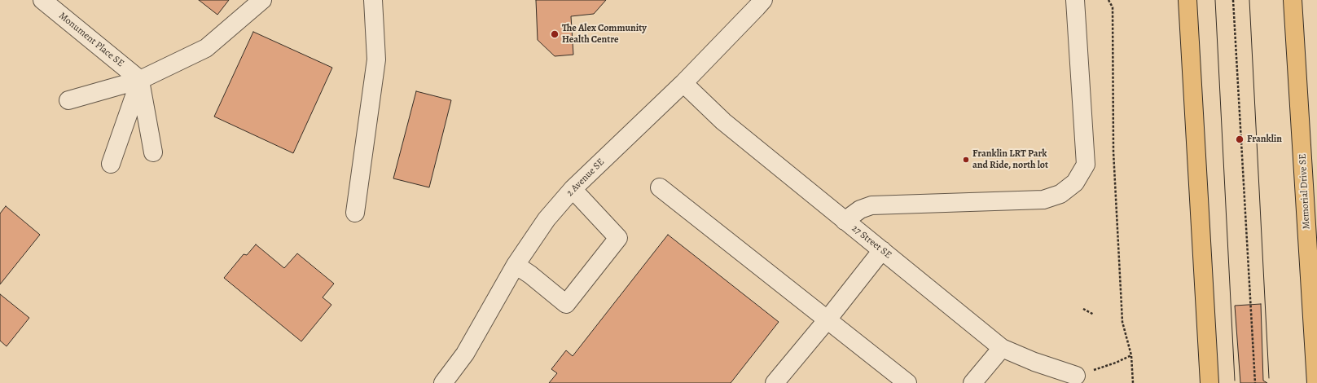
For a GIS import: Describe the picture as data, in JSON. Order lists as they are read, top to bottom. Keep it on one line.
{"streets":{"main road":["Memorial Drive SE"],"street":["Monument Place SE","2 Avenue SE","27 Street SE"]},"crossings":[["2 Avenue SE","27 Street SE"]],"places":["The Alex Community Health Centre","Franklin","Franklin LRT Park and Ride, north lot"]}
